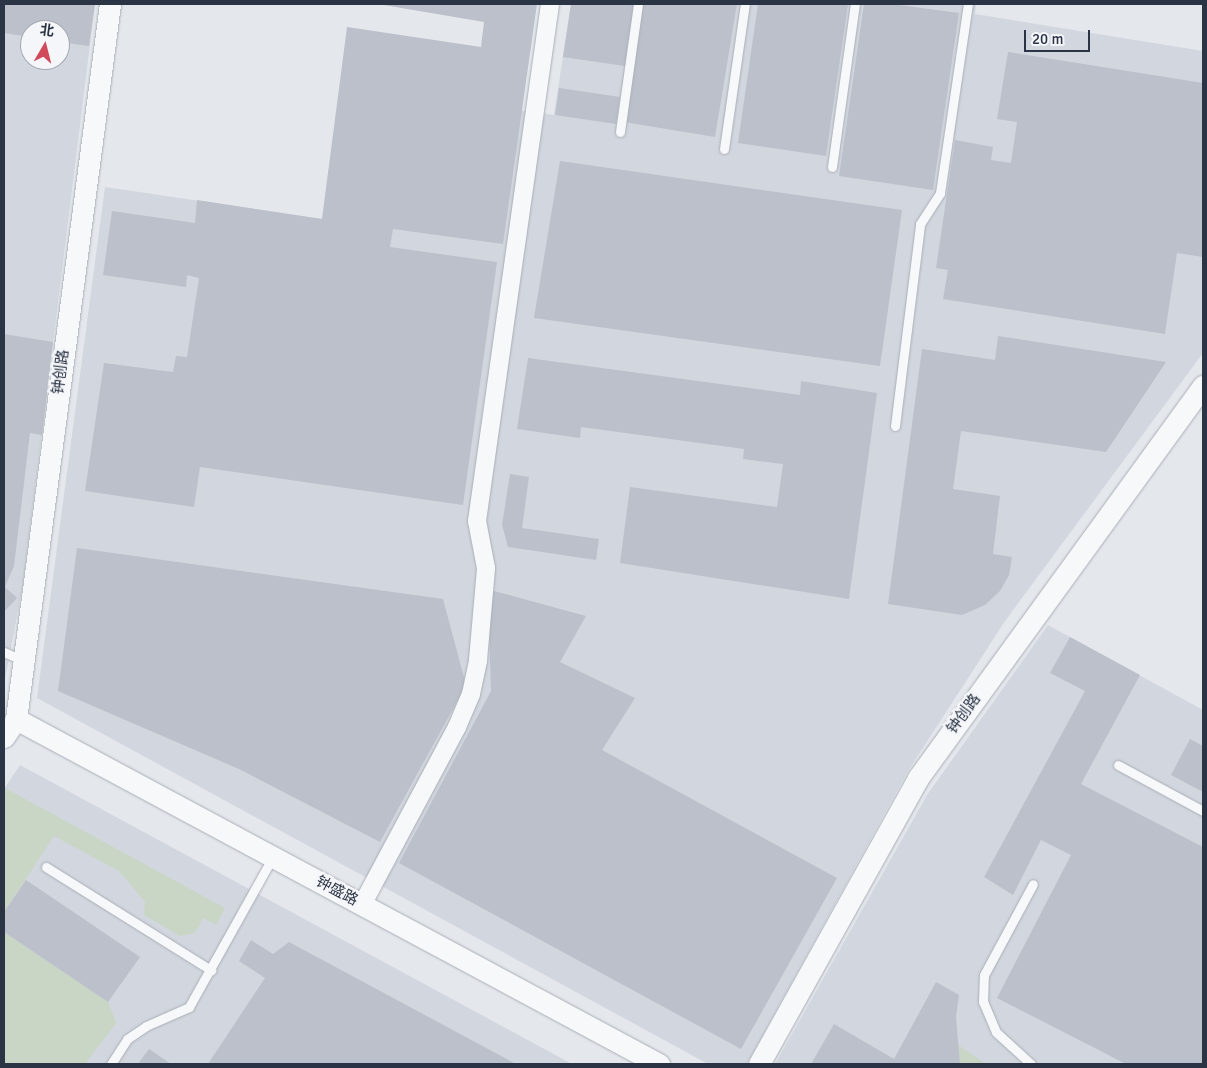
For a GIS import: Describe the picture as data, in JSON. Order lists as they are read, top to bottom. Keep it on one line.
{"streets":{"street":["钟创路","钟盛路"]},"crossings":[["钟创路","钟盛路"]],"scale_bar":"20 m","north":"top"}
